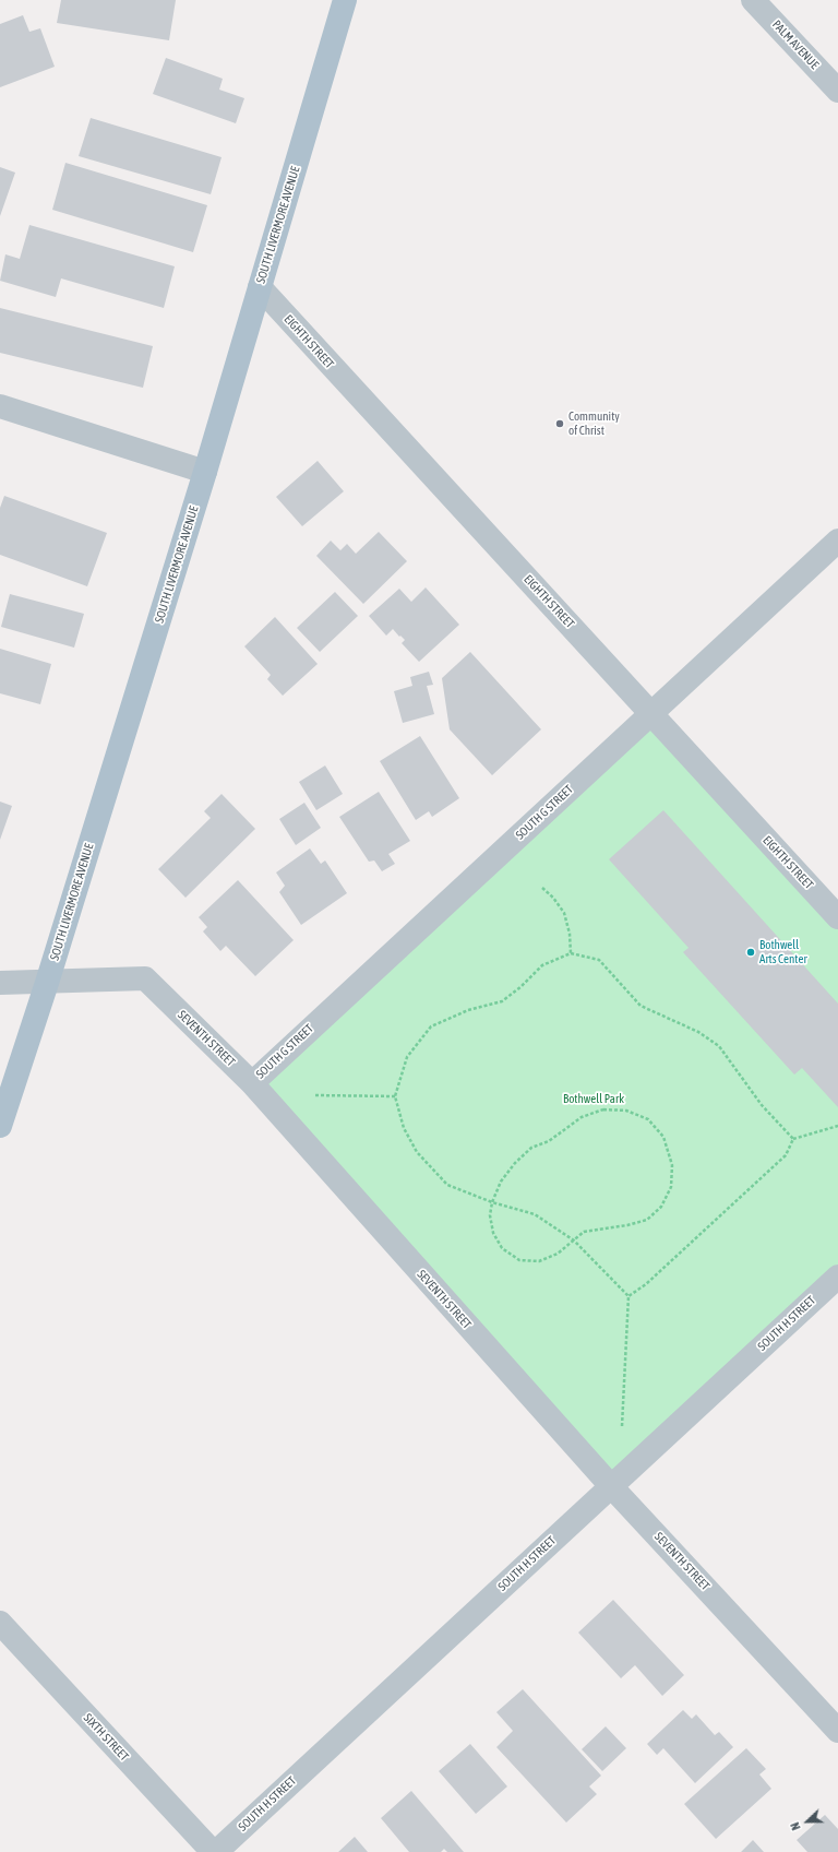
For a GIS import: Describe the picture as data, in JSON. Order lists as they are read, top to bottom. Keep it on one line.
{"streets":{"main road":["SOUTH LIVERMORE AVENUE"],"street":["PALM AVENUE","EIGHTH STREET","SOUTH G STREET","SEVENTH STREET","SOUTH H STREET","SIXTH STREET"]},"crossings":[["SOUTH LIVERMORE AVENUE","EIGHTH STREET"],["SOUTH LIVERMORE AVENUE","SEVENTH STREET"],["EIGHTH STREET","SOUTH G STREET"],["SOUTH G STREET","SEVENTH STREET"],["SEVENTH STREET","SOUTH H STREET"]],"parks":["Bothwell Park"],"places":["Community of Christ","Bothwell Arts Center"],"north":"left"}
